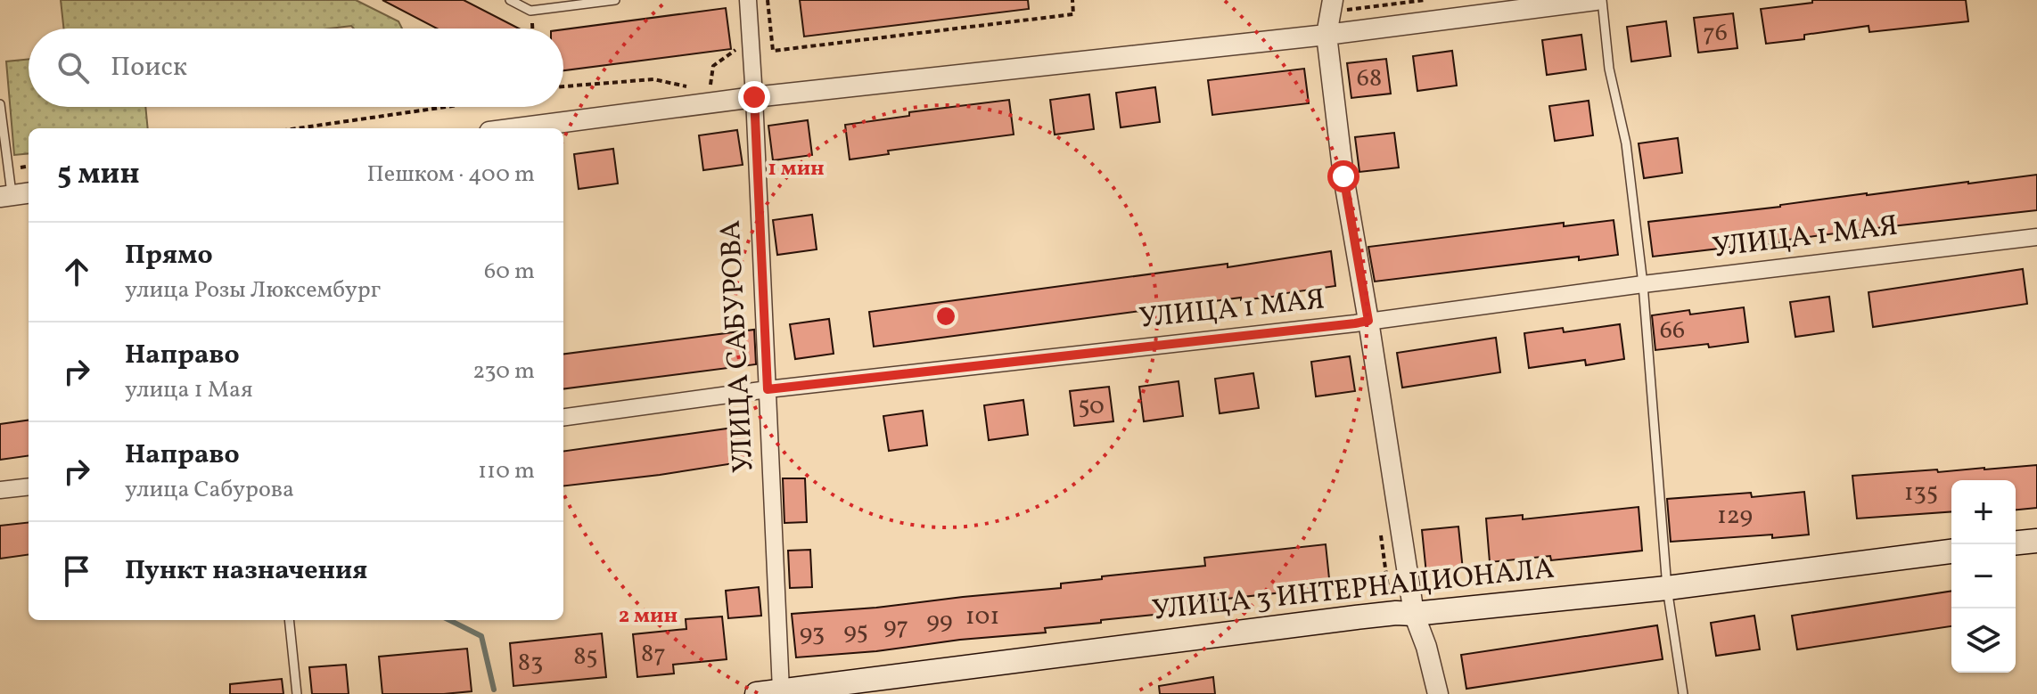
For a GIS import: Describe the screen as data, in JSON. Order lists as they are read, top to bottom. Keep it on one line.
{"streets":{"main road":["УЛИЦА 3 ИНТЕРНАЦИОНАЛА"],"street":["УЛИЦА 1 МАЯ","УЛИЦА САБУРОВА"]},"crossings":[["УЛИЦА 1 МАЯ","УЛИЦА САБУРОВА"],["УЛИЦА САБУРОВА","УЛИЦА 3 ИНТЕРНАЦИОНАЛА"]],"house_numbers":["76","68","66","50","135","129","101","99","97","95","93","87","85","83"],"page":{"search":"Поиск","heading":["5 мин","Пешком · 400 m"],"list":[["Прямо","улица Розы Люксембург","60 m"],["Направо","улица 1 Мая","230 m"],["Направо","улица Сабурова","110 m"],"Пункт назначения"],"map_buttons":["+","−"]},"rings":["1 мин","2 мин"]}
